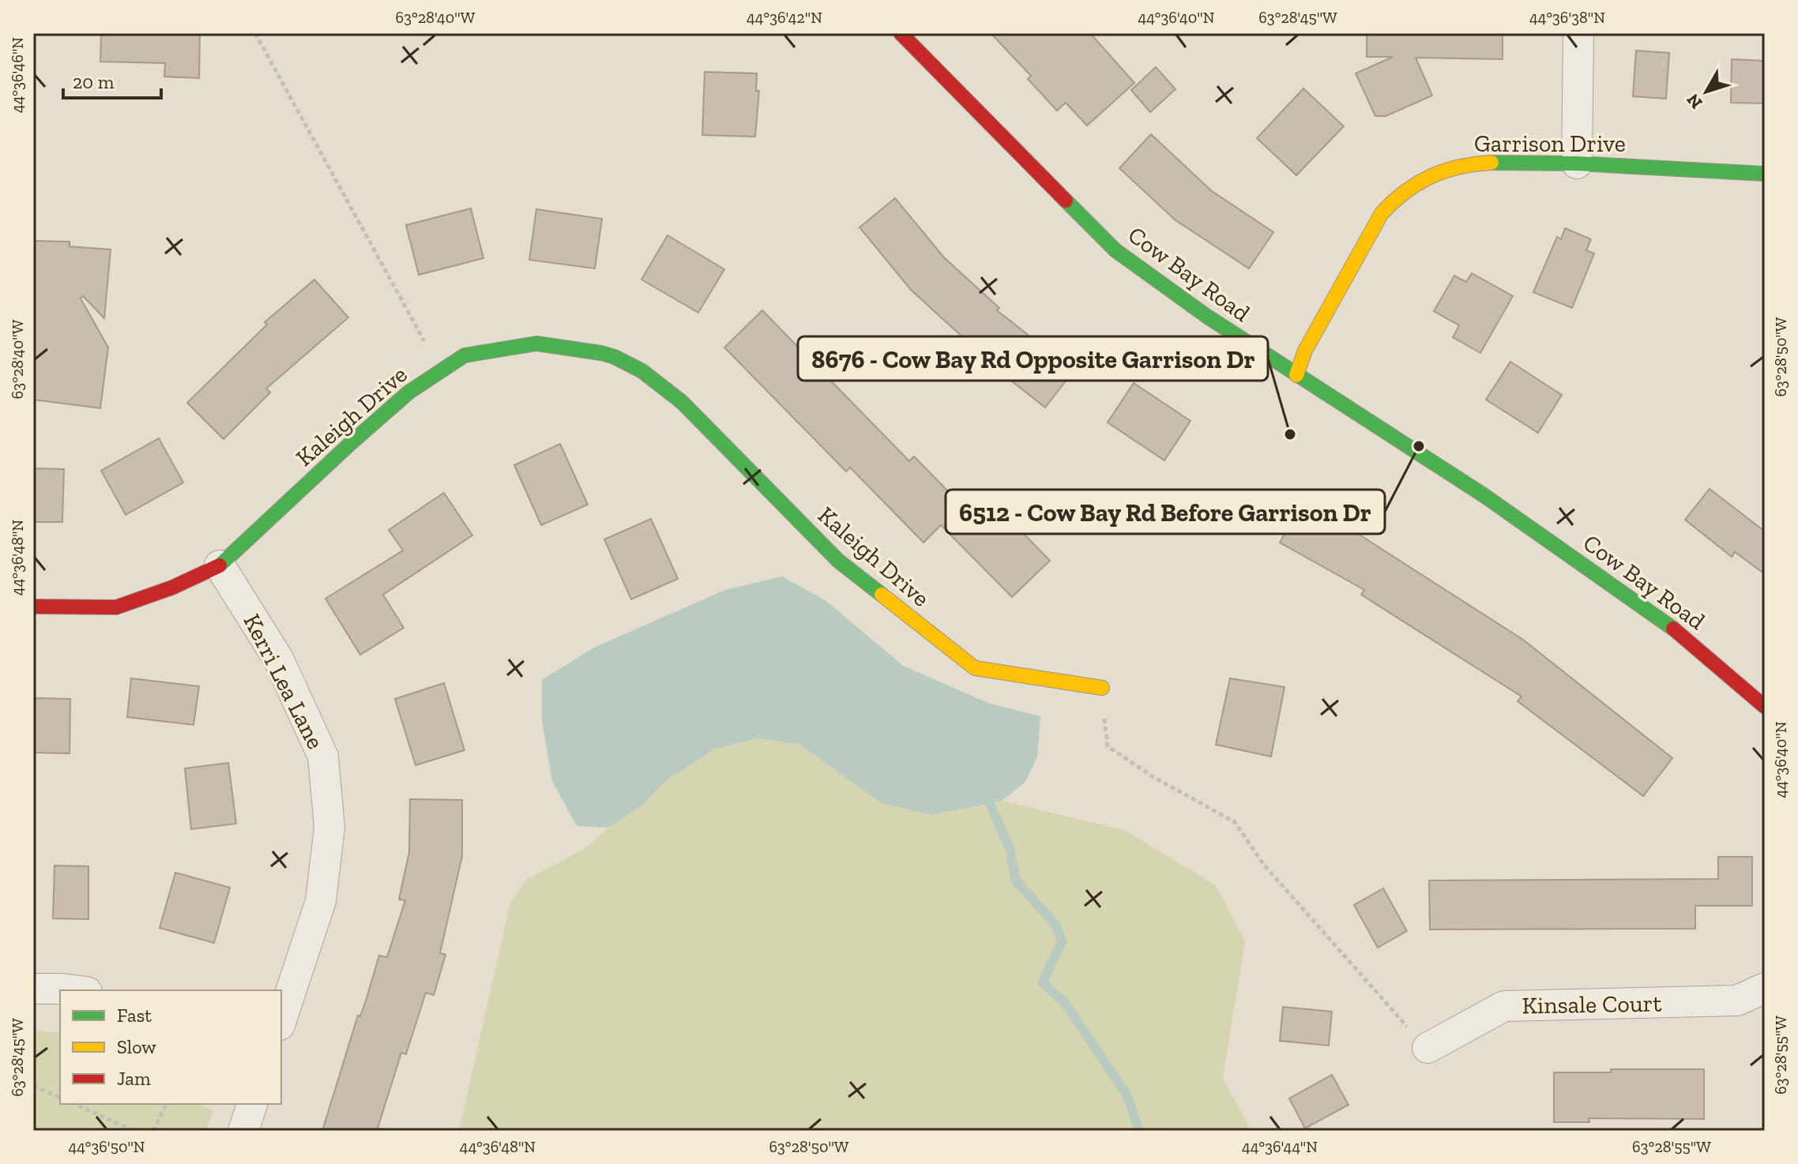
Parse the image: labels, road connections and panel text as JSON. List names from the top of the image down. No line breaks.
{"streets":{"street":["Garrison Drive","Cow Bay Road","Kaleigh Drive","Kerri Lea Lane","Kinsale Court"]},"crossings":[["Garrison Drive","Cow Bay Road"],["Kaleigh Drive","Kerri Lea Lane"]],"places":["8676 - Cow Bay Rd Opposite Garrison Dr","6512 - Cow Bay Rd Before Garrison Dr"],"legend":["Fast","Slow","Jam"],"scale_bar":"20 m","north":"bottom left","coordinates":["63°28'40\"W","44°36'42\"N","44°36'40\"N","63°28'45\"W","44°36'38\"N","44°36'46\"N","63°28'50\"W","44°36'48\"N","63°28'55\"W","44°36'50\"N","44°36'44\"N"]}
